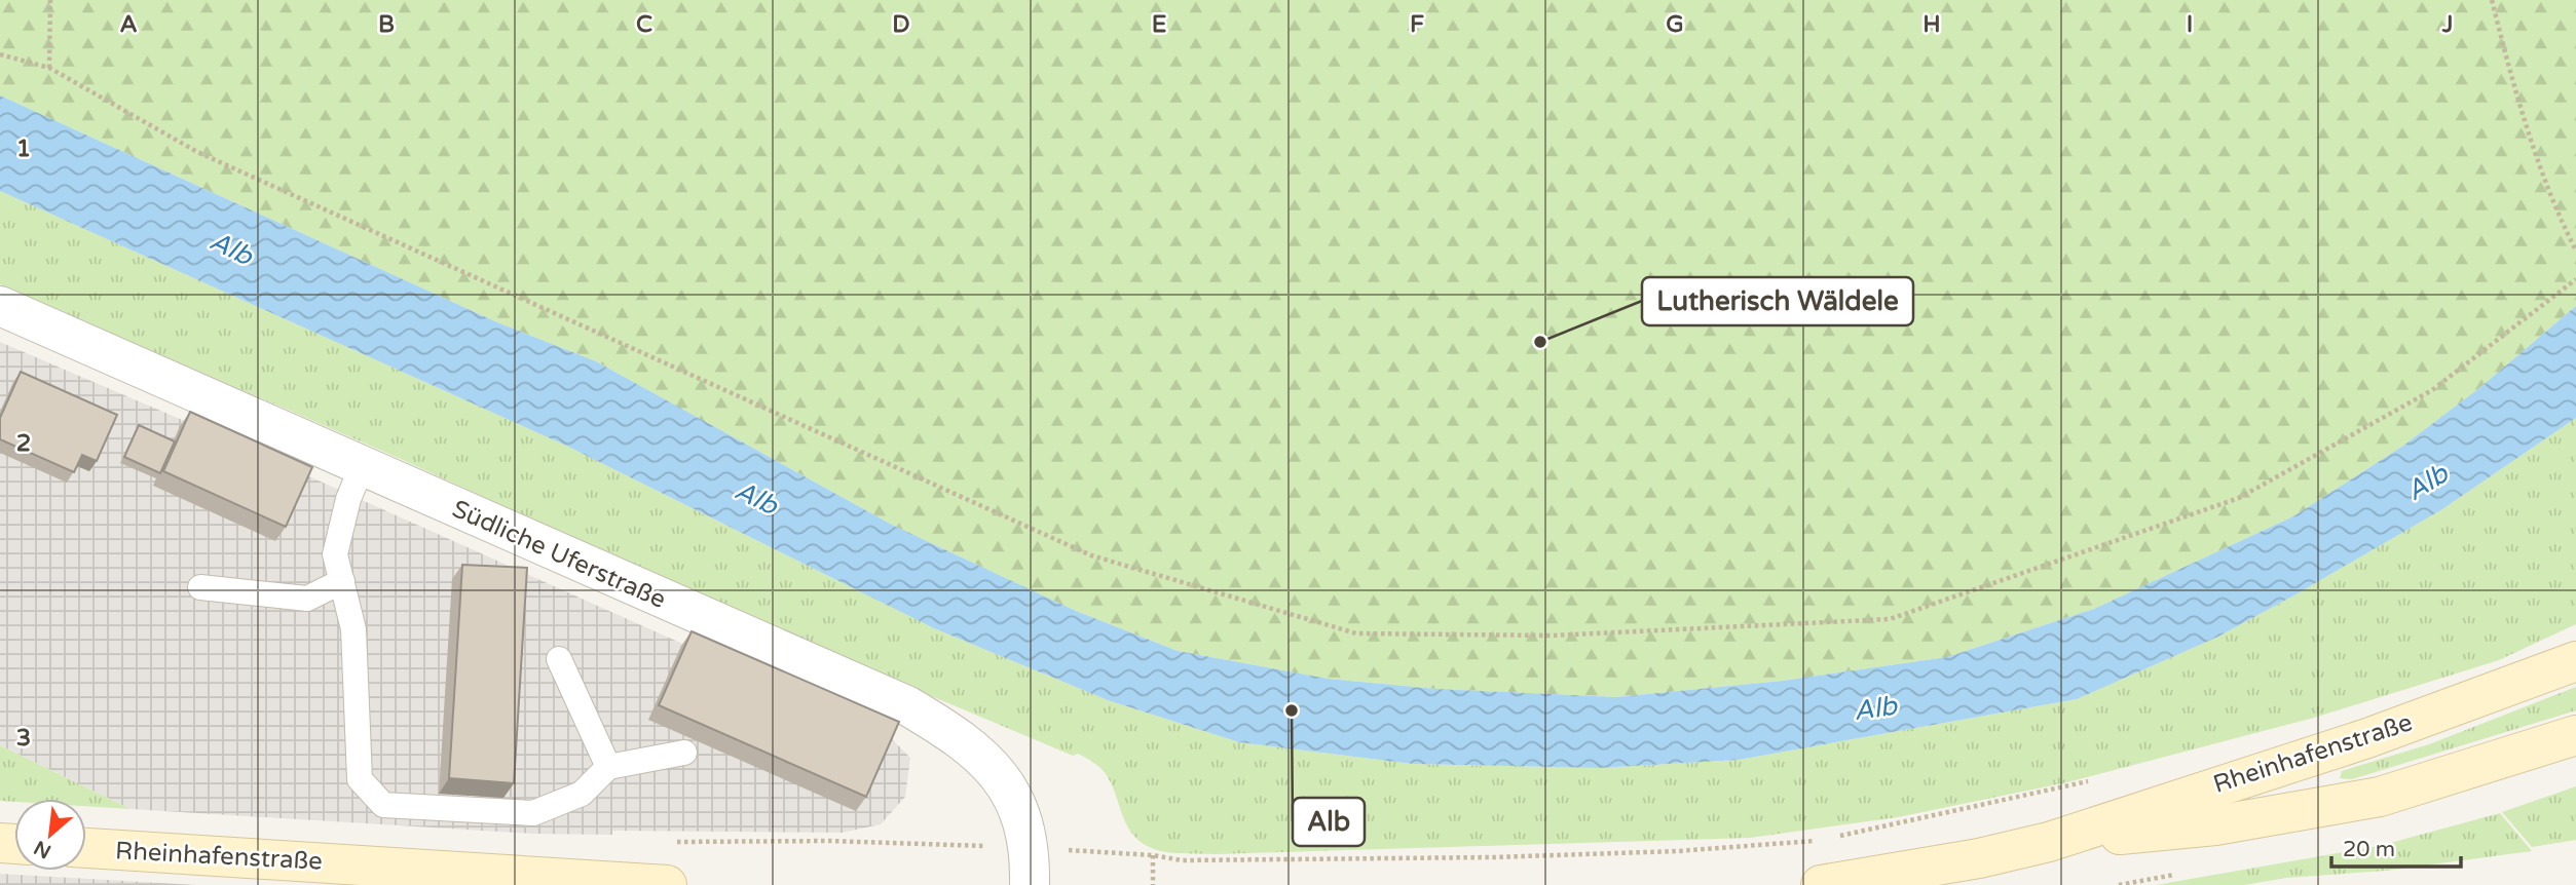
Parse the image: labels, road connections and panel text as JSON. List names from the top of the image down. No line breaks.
{"streets":{"main road":["Rheinhafenstraße"],"street":["Südliche Uferstraße"]},"water":["Alb"],"places":["Lutherisch Wäldele","Alb"],"scale_bar":"20 m","north":"bottom left","grid":{"columns":["A","B","C","D","E","F","G","H","I","J"],"rows":["1","2","3"]}}
